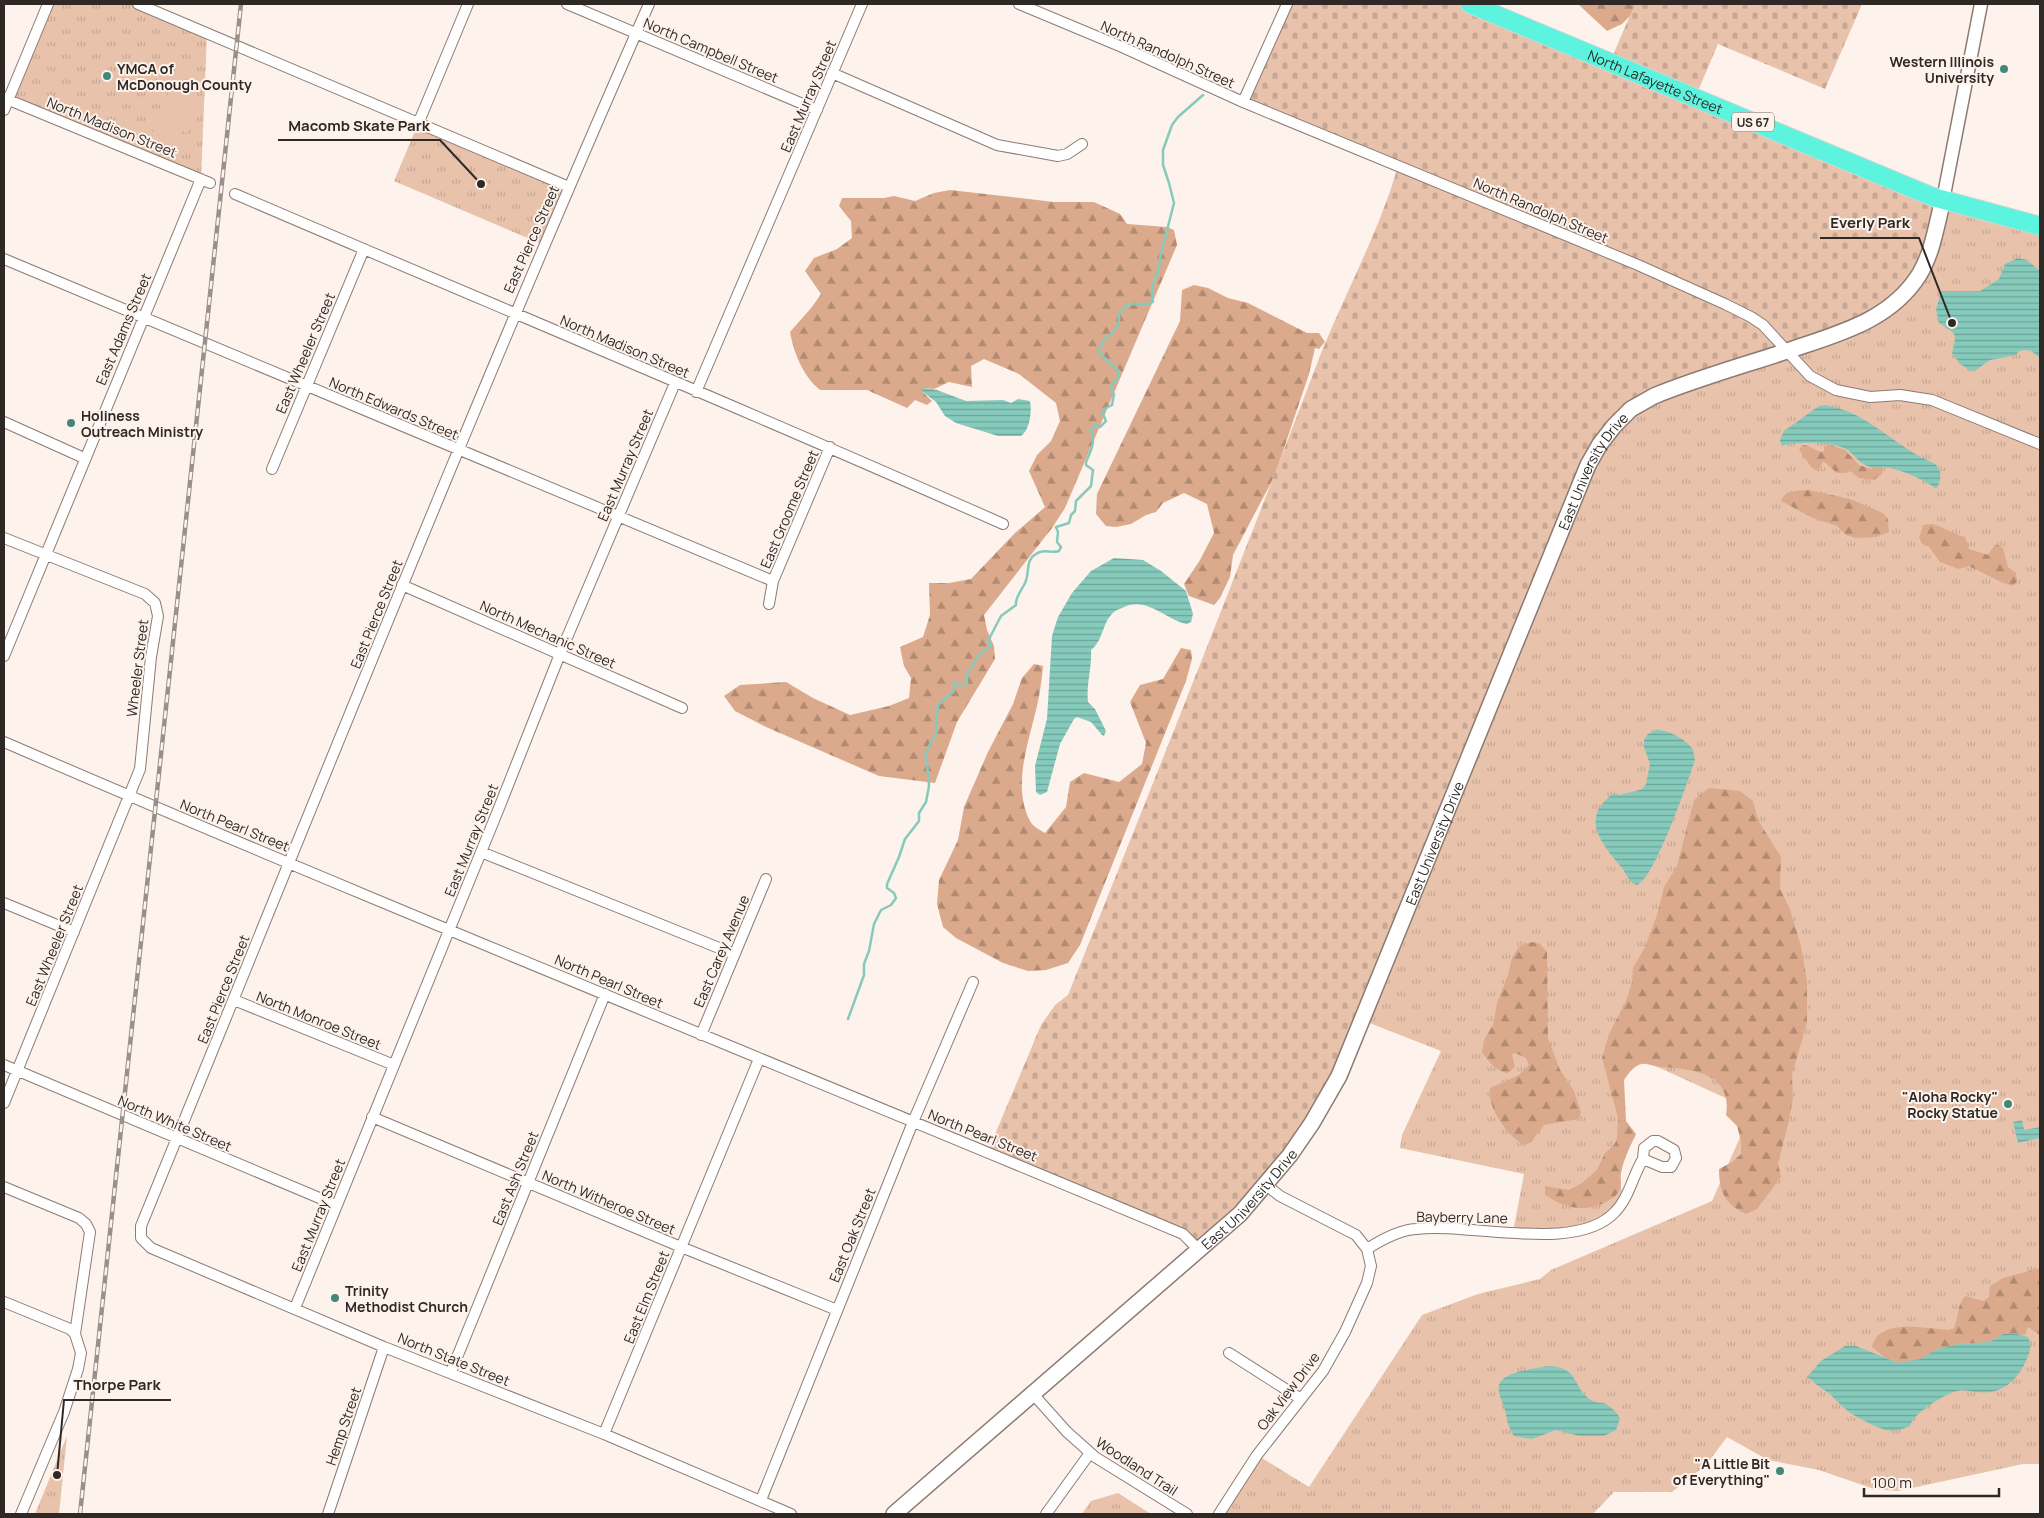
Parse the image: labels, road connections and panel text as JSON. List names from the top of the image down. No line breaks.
{"streets":{"highway":["North Lafayette Street","US 67"],"main road":["East University Drive"],"street":["North Campbell Street","North Randolph Street","East Murray Street","North Madison Street","East Pierce Street","East Adams Street","East Wheeler Street","North Edwards Street","East Groome Street","North Mechanic Street","Wheeler Street","North Pearl Street","East Carey Avenue","North Monroe Street","North White Street","East Ash Street","North Witheroe Street","Bayberry Lane","East Oak Street","East Elm Street","North State Street","Oak View Drive","Hemp Street","Woodland Trail"]},"crossings":[["North Campbell Street","East Murray Street"],["North Campbell Street","East Pierce Street"],["North Randolph Street","East University Drive"],["North Lafayette Street","East University Drive"],["East Murray Street","North Madison Street"],["East Murray Street","North Edwards Street"],["East Murray Street","North Mechanic Street"],["East Murray Street","North Pearl Street"],["East Murray Street","North Monroe Street"],["East Murray Street","North White Street"],["East Murray Street","North Witheroe Street"],["East Murray Street","North State Street"],["North Madison Street","East Pierce Street"],["North Madison Street","East Adams Street"],["North Madison Street","East Wheeler Street"],["North Madison Street","East Groome Street"],["East Pierce Street","North Edwards Street"],["East Pierce Street","North Mechanic Street"],["East Pierce Street","North Pearl Street"],["East Pierce Street","North Monroe Street"],["East Pierce Street","North White Street"],["East Pierce Street","North State Street"],["East Adams Street","North Edwards Street"],["East Adams Street","Wheeler Street"],["East Wheeler Street","North Edwards Street"],["East Wheeler Street","Wheeler Street"],["East Wheeler Street","North Pearl Street"],["East Wheeler Street","North White Street"],["North Edwards Street","East Groome Street"],["East University Drive","North Pearl Street"],["East University Drive","Woodland Trail"],["Wheeler Street","North Pearl Street"],["North Pearl Street","East Carey Avenue"],["North Pearl Street","East Ash Street"],["North Pearl Street","East Oak Street"],["North Pearl Street","East Elm Street"],["East Ash Street","North Witheroe Street"],["East Ash Street","North State Street"],["North Witheroe Street","East Oak Street"],["North Witheroe Street","East Elm Street"],["Bayberry Lane","Oak View Drive"],["East Oak Street","North State Street"],["East Elm Street","North State Street"],["North State Street","Hemp Street"]],"places":["Western Illinois University","YMCA of McDonough County","Macomb Skate Park","Everly Park","Holiness Outreach Ministry","\"Aloha Rocky\" Rocky Statue","Trinity Methodist Church","\"A Little Bit of Everything\"","Thorpe Park"],"scale_bar":"100 m"}
